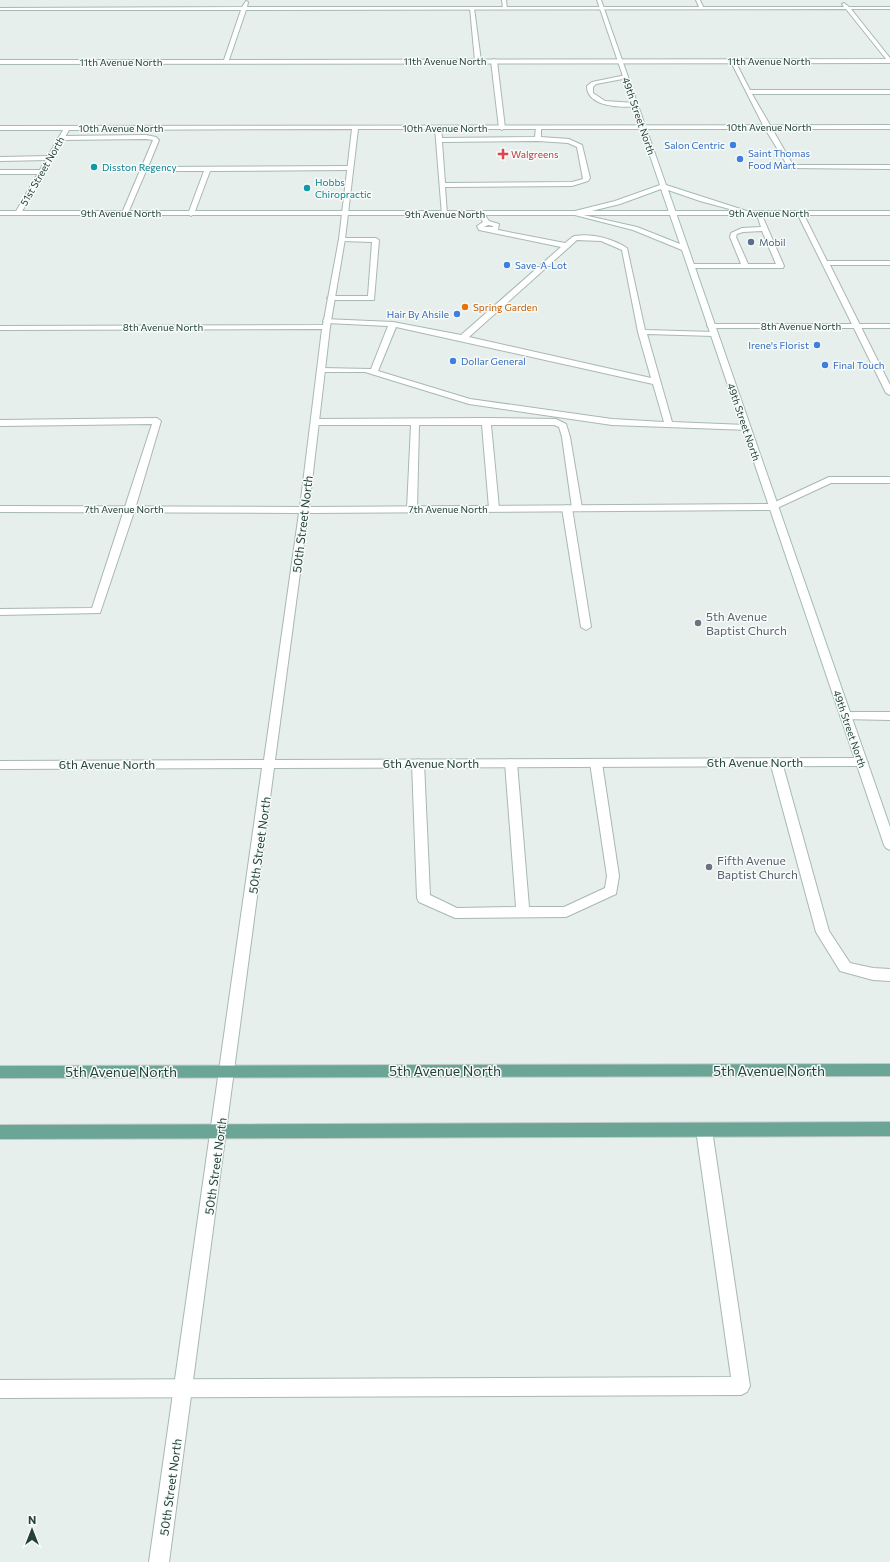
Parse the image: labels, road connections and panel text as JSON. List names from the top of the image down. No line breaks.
{"streets":{"main road":["5th Avenue North"],"street":["11th Avenue North","49th Street North","10th Avenue North","51st Street North","9th Avenue North","8th Avenue North","7th Avenue North","50th Street North","6th Avenue North"]},"crossings":[["11th Avenue North","49th Street North"],["49th Street North","10th Avenue North"],["49th Street North","9th Avenue North"],["49th Street North","8th Avenue North"],["49th Street North","7th Avenue North"],["49th Street North","6th Avenue North"],["10th Avenue North","51st Street North"],["10th Avenue North","50th Street North"],["51st Street North","9th Avenue North"],["9th Avenue North","50th Street North"],["8th Avenue North","50th Street North"],["7th Avenue North","50th Street North"],["50th Street North","6th Avenue North"],["50th Street North","5th Avenue North"]],"places":{"other":["Salon Centric","Saint Thomas Food Mart","Disston Regency","Hobbs Chiropractic","Mobil","Save-A-Lot","Spring Garden","Hair By Ahsile","Irene's Florist","Dollar General","Final Touch","5th Avenue Baptist Church","Fifth Avenue Baptist Church"],"health":["Walgreens"]},"north":"top"}
